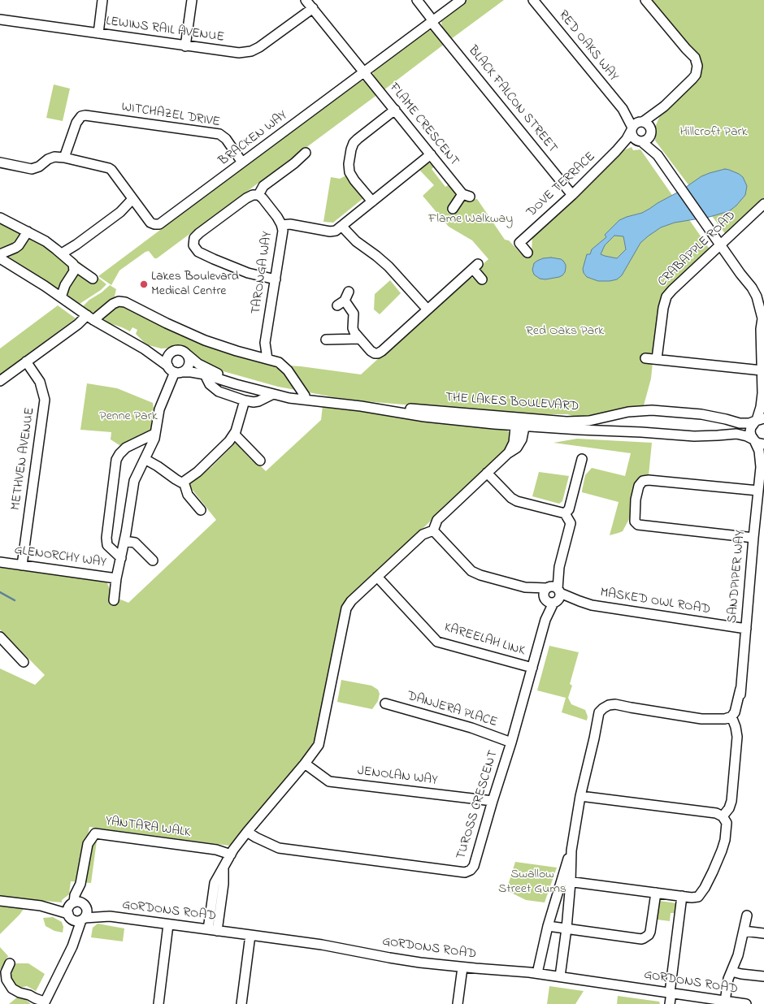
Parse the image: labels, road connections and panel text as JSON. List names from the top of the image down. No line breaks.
{"streets":{"street":["LEWINS RAIL AVENUE","RED OAKS WAY","BLACK FALCON STREET","WITCHAZEL DRIVE","FLAME CRESCENT","BRACKEN WAY","DOVE TERRACE","CRABAPPLE ROAD","TARONGA WAY","THE LAKES BOULEVARD","METHVEN AVENUE","GLENORCHY WAY","SANDPIPER WAY","MASKED OWL ROAD","KAREELAH LINK","DANJERA PLACE","JENOLAN WAY","TUROSS CRESCENT","YANTARA WALK","GORDONS ROAD"]},"crossings":[["LEWINS RAIL AVENUE","FLAME CRESCENT"],["RED OAKS WAY","DOVE TERRACE"],["BLACK FALCON STREET","BRACKEN WAY"],["BLACK FALCON STREET","DOVE TERRACE"],["WITCHAZEL DRIVE","BRACKEN WAY"],["FLAME CRESCENT","BRACKEN WAY"],["THE LAKES BOULEVARD","SANDPIPER WAY"],["METHVEN AVENUE","GLENORCHY WAY"],["SANDPIPER WAY","MASKED OWL ROAD"],["MASKED OWL ROAD","TUROSS CRESCENT"],["KAREELAH LINK","TUROSS CRESCENT"],["DANJERA PLACE","TUROSS CRESCENT"],["JENOLAN WAY","TUROSS CRESCENT"],["YANTARA WALK","GORDONS ROAD"]],"parks":["Hillcroft Park","Flame Walkway","Red Oaks Park","Penne Park","Swallow Street Gums"],"places":["Lakes Boulevard Medical Centre"]}
